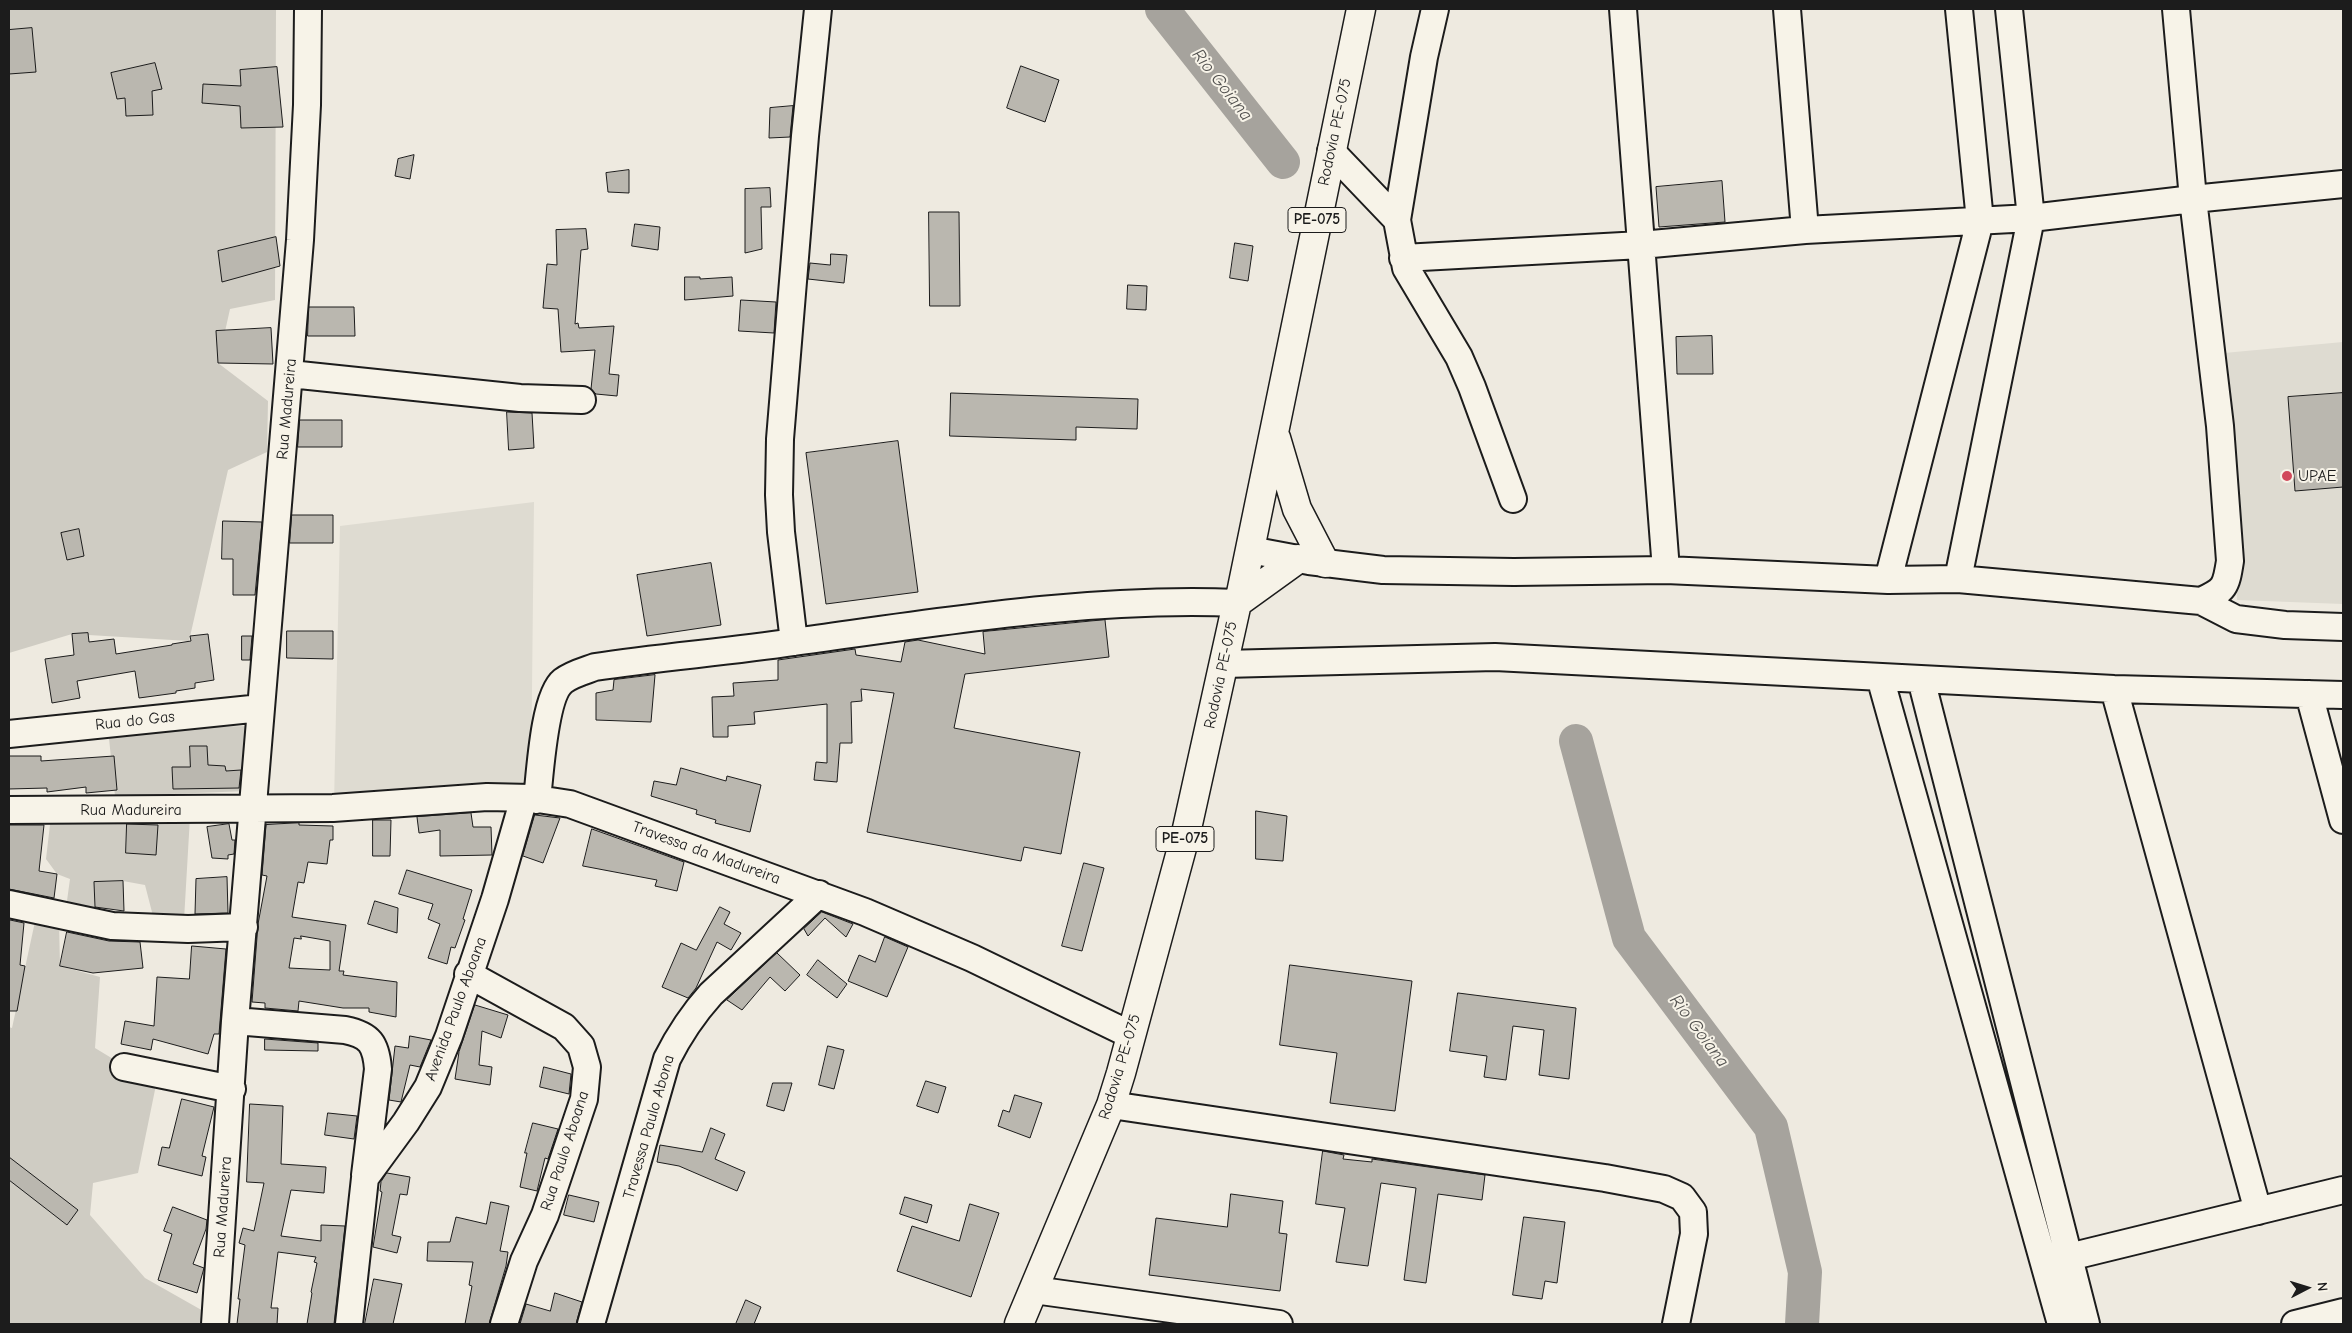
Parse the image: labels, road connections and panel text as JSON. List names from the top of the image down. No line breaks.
{"streets":{"main road":["Rodovia PE-075","PE-075"],"street":["Rua Madureira","Rua do Gas","Travessa da Madureira","Avenida Paulo Aboana","Travessa Paulo Abona","Rua Paulo Aboana"]},"crossings":[["Rodovia PE-075","Travessa da Madureira"],["Rodovia PE-075","Avenida Paulo Aboana"],["Rua Madureira","Rua do Gas"],["Rua Madureira","Travessa da Madureira"],["Travessa da Madureira","Avenida Paulo Aboana"],["Travessa da Madureira","Travessa Paulo Abona"],["Avenida Paulo Aboana","Rua Paulo Aboana"]],"water":["Rio Goiana"],"places":["UPAE"],"north":"right"}
